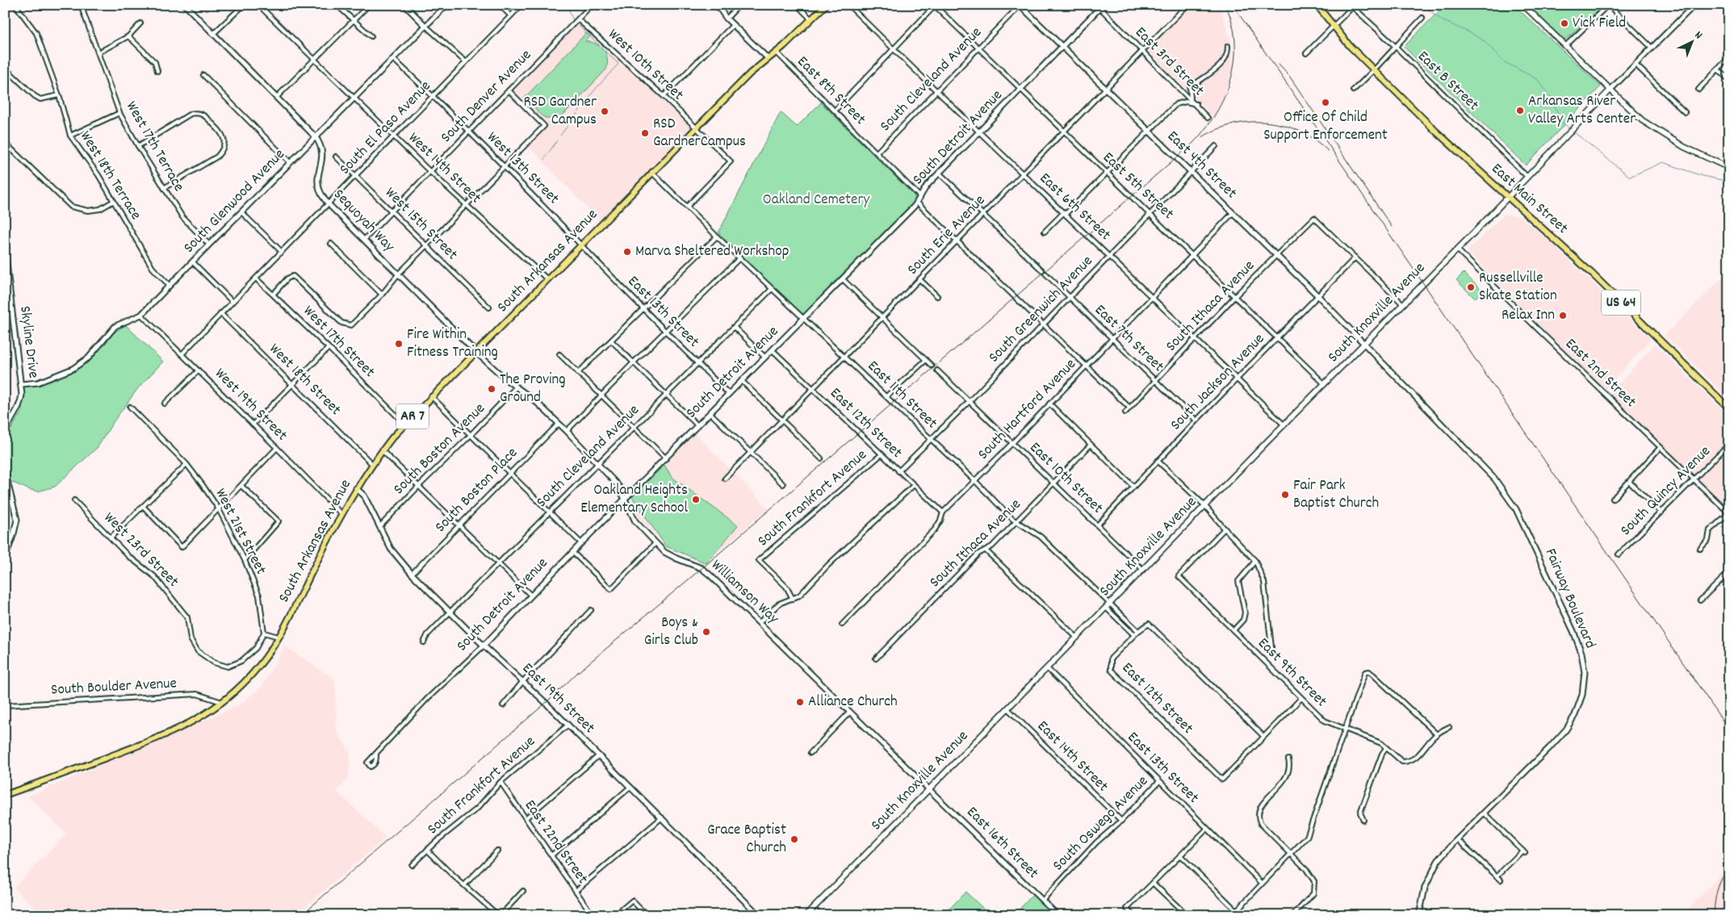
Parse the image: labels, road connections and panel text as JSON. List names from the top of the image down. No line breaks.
{"streets":{"main road":["East Main Street","South Arkansas Avenue","US 64","South Knoxville Avenue","AR 7"],"street":["East 3rd Street","West 10th Street","South Cleveland Avenue","East B Street","East 8th Street","South Denver Avenue","South El Paso Avenue","South Detroit Avenue","West 17th Terrace","East 4th Street","West 14th Street","West 13th Street","West 18th Terrace","East 5th Street","South Glenwood Avenue","East 6th Street","Sequoyah Way","West 15th Street","South Erie Avenue","South Ithaca Avenue","South Greenwich Avenue","East 13th Street","East 7th Street","Skyline Drive","West 17th Street","East 2nd Street","West 18th Street","South Jackson Avenue","East 11th Street","West 19th Street","South Hartford Avenue","East 12th Street","South Boston Avenue","East 10th Street","South Boston Place","South Quincy Avenue","South Frankfort Avenue","West 21st Street","West 23rd Street","Williamson Way","Fairway Boulevard","East 9th Street","South Boulder Avenue","East 19th Street","East 14th Street","South Oswego Avenue","East 22nd Street","East 16th Street"]},"crossings":[["East 3rd Street","South Detroit Avenue"],["East 3rd Street","South Erie Avenue"],["West 10th Street","South Denver Avenue"],["West 10th Street","South Arkansas Avenue"],["South Cleveland Avenue","East 8th Street"],["South Cleveland Avenue","East 4th Street"],["South Cleveland Avenue","East 5th Street"],["South Cleveland Avenue","East 6th Street"],["South Cleveland Avenue","East 13th Street"],["South Cleveland Avenue","East 11th Street"],["South Cleveland Avenue","Williamson Way"],["South Cleveland Avenue","East 19th Street"],["East B Street","South Knoxville Avenue"],["East 8th Street","South Detroit Avenue"],["East 8th Street","South Arkansas Avenue"],["South Denver Avenue","West 14th Street"],["South Denver Avenue","West 13th Street"],["South Denver Avenue","Sequoyah Way"],["South Denver Avenue","West 15th Street"],["South El Paso Avenue","West 14th Street"],["South El Paso Avenue","West 13th Street"],["South El Paso Avenue","Sequoyah Way"],["South El Paso Avenue","West 15th Street"],["South El Paso Avenue","West 17th Street"],["South El Paso Avenue","West 18th Street"],["South El Paso Avenue","West 19th Street"],["South Detroit Avenue","East 4th Street"],["South Detroit Avenue","East 5th Street"],["South Detroit Avenue","East 6th Street"],["South Detroit Avenue","East 13th Street"],["South Detroit Avenue","East 11th Street"],["South Detroit Avenue","East 12th Street"],["South Detroit Avenue","Williamson Way"],["South Detroit Avenue","East 19th Street"],["West 17th Terrace","South Glenwood Avenue"],["East 4th Street","South Erie Avenue"],["East 4th Street","South Ithaca Avenue"],["East 4th Street","South Greenwich Avenue"],["East 4th Street","South Knoxville Avenue"],["East 4th Street","South Jackson Avenue"],["East 4th Street","South Hartford Avenue"],["East 4th Street","Fairway Boulevard"],["West 14th Street","South Glenwood Avenue"],["West 14th Street","South Arkansas Avenue"],["West 13th Street","South Glenwood Avenue"],["West 13th Street","South Arkansas Avenue"],["West 13th Street","East 13th Street"],["West 18th Terrace","South Glenwood Avenue"],["East 5th Street","South Erie Avenue"],["East 5th Street","South Ithaca Avenue"],["East 5th Street","South Greenwich Avenue"],["East 5th Street","South Knoxville Avenue"],["East 5th Street","South Jackson Avenue"],["East 5th Street","South Hartford Avenue"],["East Main Street","South Knoxville Avenue"],["South Glenwood Avenue","Sequoyah Way"],["South Glenwood Avenue","Skyline Drive"],["South Glenwood Avenue","West 19th Street"],["East 6th Street","South Erie Avenue"],["East 6th Street","South Ithaca Avenue"],["East 6th Street","South Greenwich Avenue"],["East 6th Street","South Knoxville Avenue"],["East 6th Street","South Jackson Avenue"],["East 6th Street","South Hartford Avenue"],["Sequoyah Way","South Arkansas Avenue"],["Sequoyah Way","Williamson Way"],["South Erie Avenue","East 11th Street"],["South Erie Avenue","East 12th Street"],["South Arkansas Avenue","East 13th Street"],["South Arkansas Avenue","West 17th Street"],["South Arkansas Avenue","West 18th Street"],["South Arkansas Avenue","East 11th Street"],["South Arkansas Avenue","West 19th Street"],["South Arkansas Avenue","Williamson Way"],["South Arkansas Avenue","South Boulder Avenue"],["South Arkansas Avenue","East 19th Street"],["South Ithaca Avenue","East 7th Street"],["South Ithaca Avenue","South Jackson Avenue"],["South Ithaca Avenue","East 11th Street"],["South Ithaca Avenue","East 10th Street"],["South Greenwich Avenue","East 7th Street"],["South Greenwich Avenue","East 11th Street"],["South Greenwich Avenue","East 12th Street"],["South Greenwich Avenue","East 10th Street"],["East 13th Street","South Knoxville Avenue"],["East 13th Street","South Oswego Avenue"],["South Knoxville Avenue","East 2nd Street"],["South Knoxville Avenue","East 11th Street"],["South Knoxville Avenue","East 10th Street"],["South Knoxville Avenue","Williamson Way"],["South Knoxville Avenue","Fairway Boulevard"],["South Knoxville Avenue","East 14th Street"],["South Knoxville Avenue","East 16th Street"],["East 7th Street","South Jackson Avenue"],["East 7th Street","South Hartford Avenue"],["East 2nd Street","South Quincy Avenue"],["South Jackson Avenue","East 10th Street"],["East 11th Street","South Hartford Avenue"],["East 11th Street","East 12th Street"],["South Hartford Avenue","East 12th Street"],["South Hartford Avenue","East 10th Street"],["East 12th Street","South Frankfort Avenue"],["South Boston Avenue","Williamson Way"],["South Boston Avenue","East 19th Street"],["South Boston Place","Williamson Way"],["South Boston Place","East 19th Street"],["South Frankfort Avenue","East 19th Street"],["South Frankfort Avenue","East 22nd Street"],["West 21st Street","West 23rd Street"],["Williamson Way","East 16th Street"],["East 14th Street","South Oswego Avenue"],["South Oswego Avenue","East 16th Street"]],"parks":["Oakland Cemetery"],"places":["Vick Field","Office Of Child Support Enforcement","Arkansas River Valley Arts Center","RSD Gardner Campus","RSD GardnerCampus","Marva Sheltered Workshop","Russellville Skate Station","Relax Inn","Fire Within Fitness Training","The Proving Ground","Fair Park Baptist Church","Oakland Heights Elementary School","Boys & Girls Club","Alliance Church","Grace Baptist Church"],"north":"top right"}
